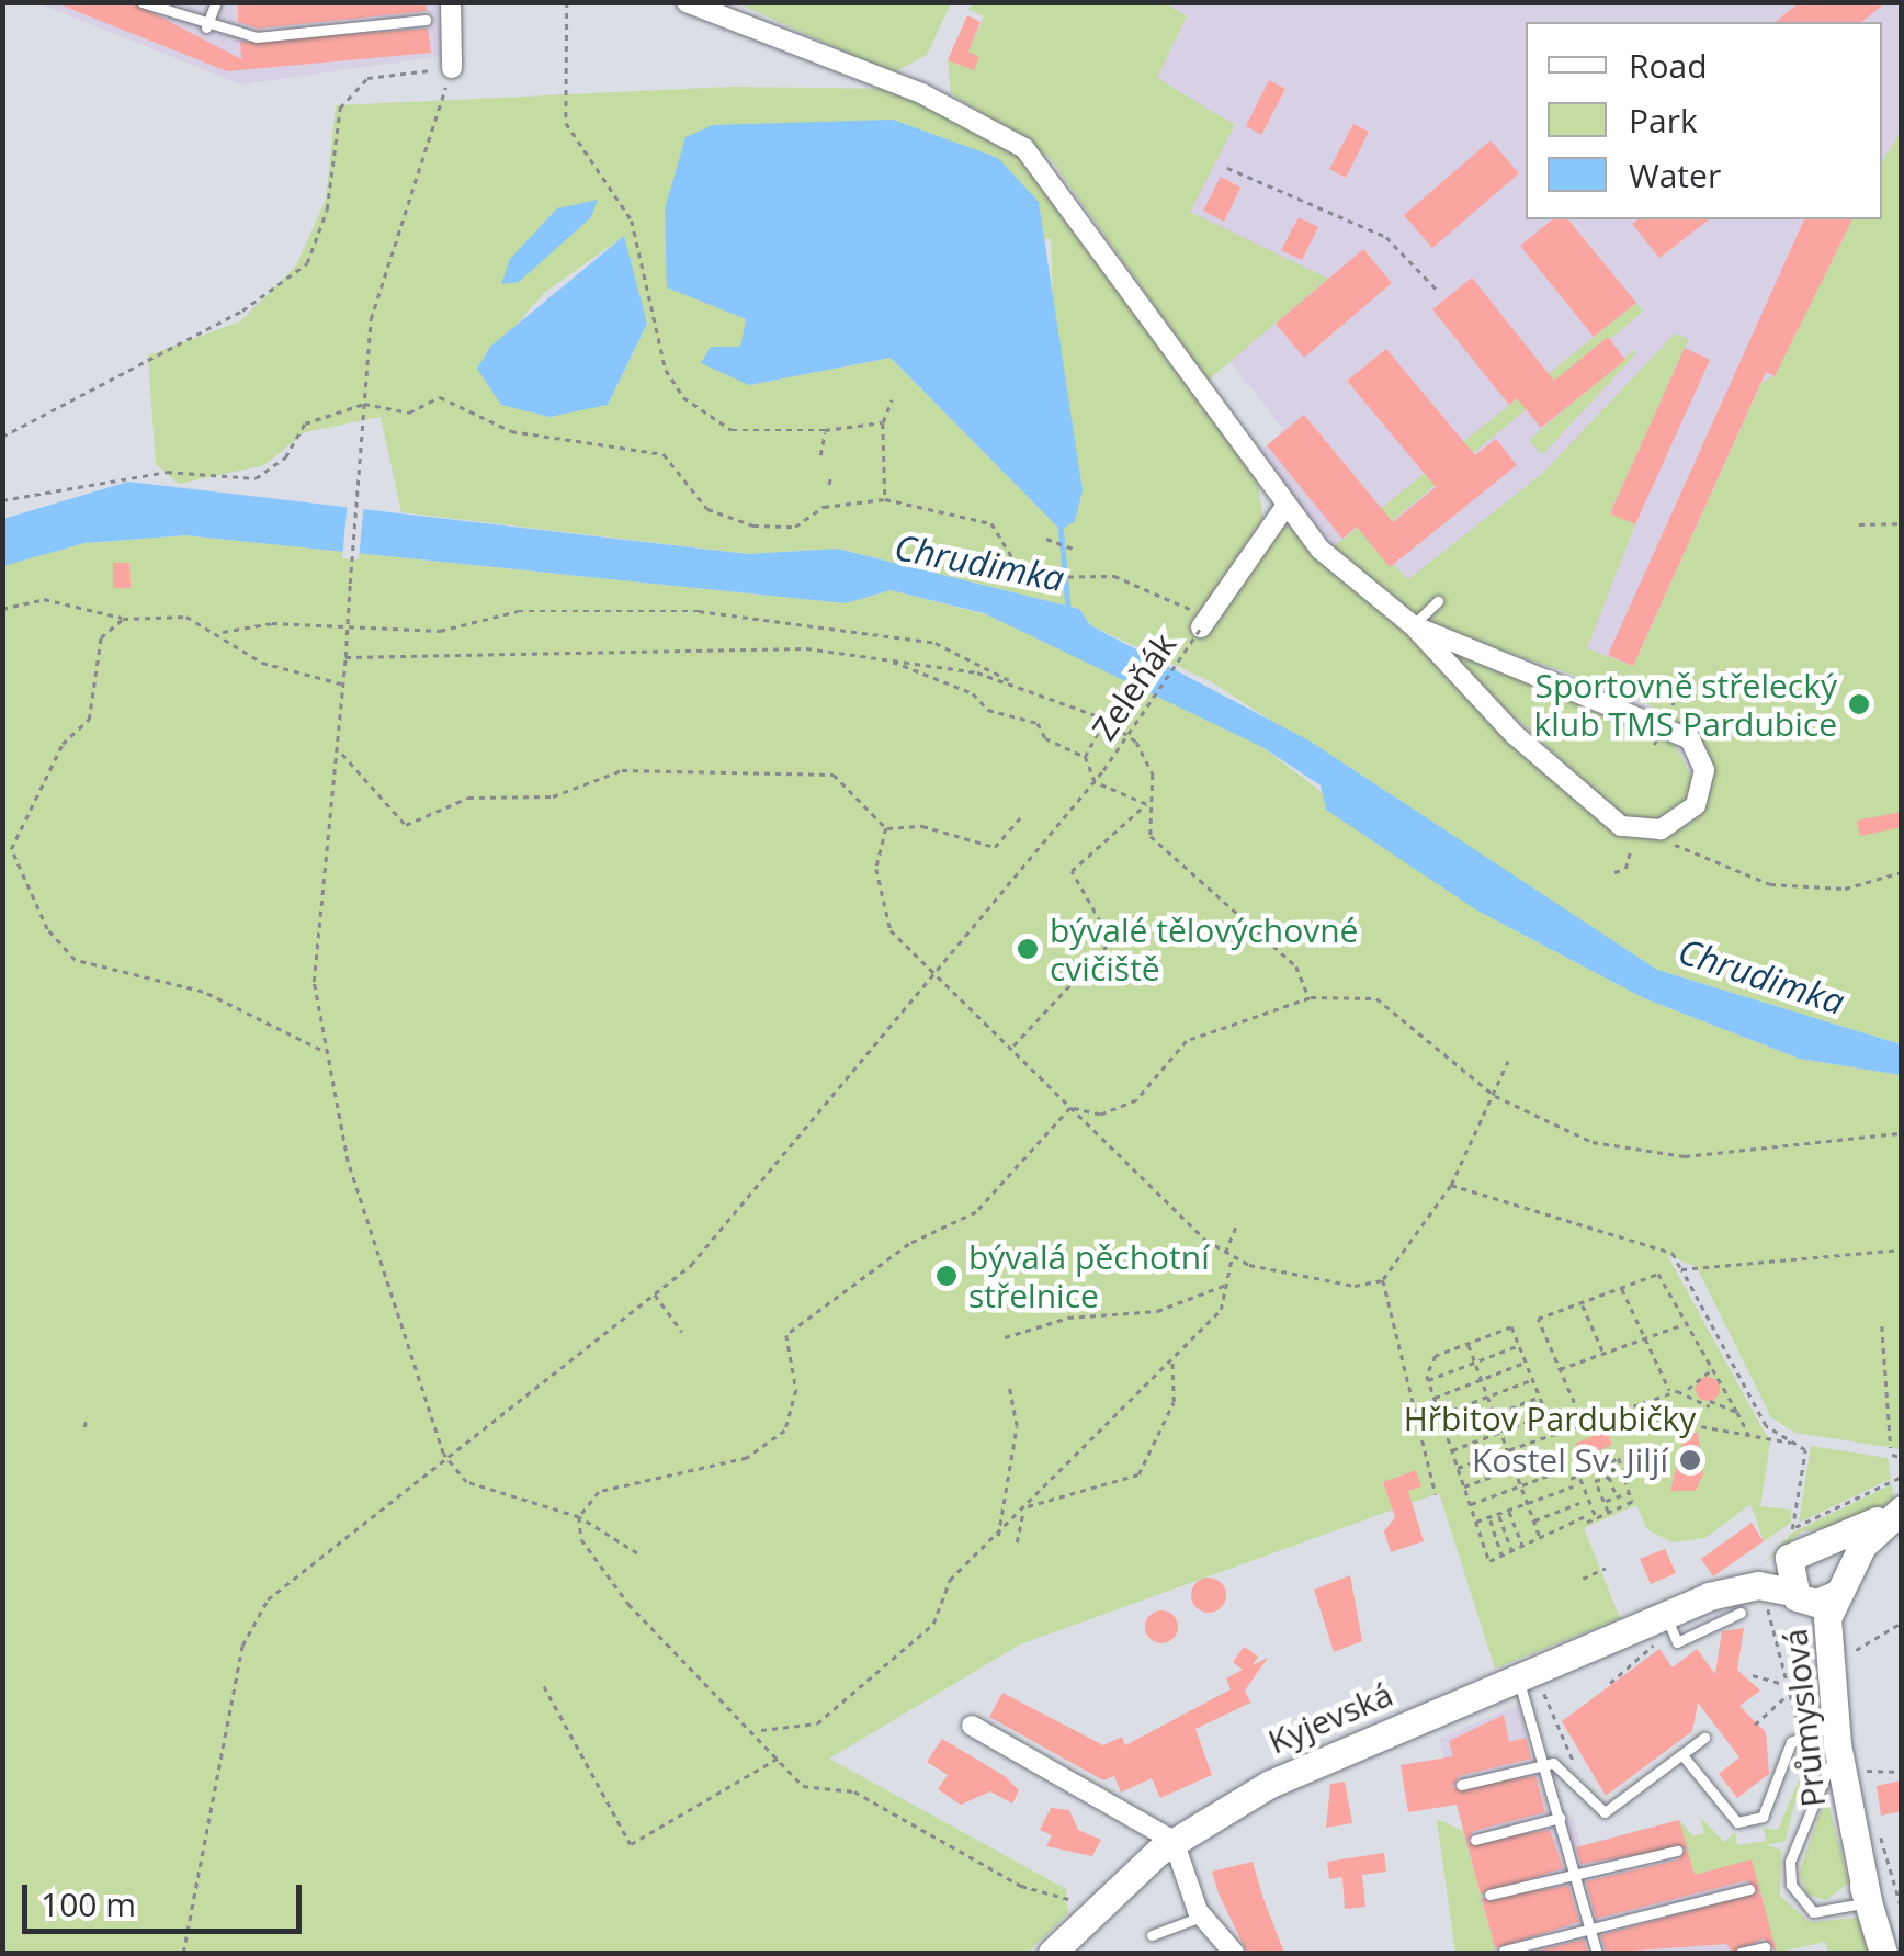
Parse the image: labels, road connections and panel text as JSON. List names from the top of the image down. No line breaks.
{"streets":{"street":["Kyjevská","Průmyslová"],"path":["Zeleňák"]},"crossings":[["Kyjevská","Průmyslová"]],"water":["Chrudimka"],"parks":["Hřbitov Pardubičky"],"places":["Sportovně střelecký klub TMS Pardubice","bývalé tělovýchovné cvičiště","bývalá pěchotní střelnice","Kostel Sv. Jiljí"],"legend":["Road","Park","Water"],"scale_bar":"100 m"}
